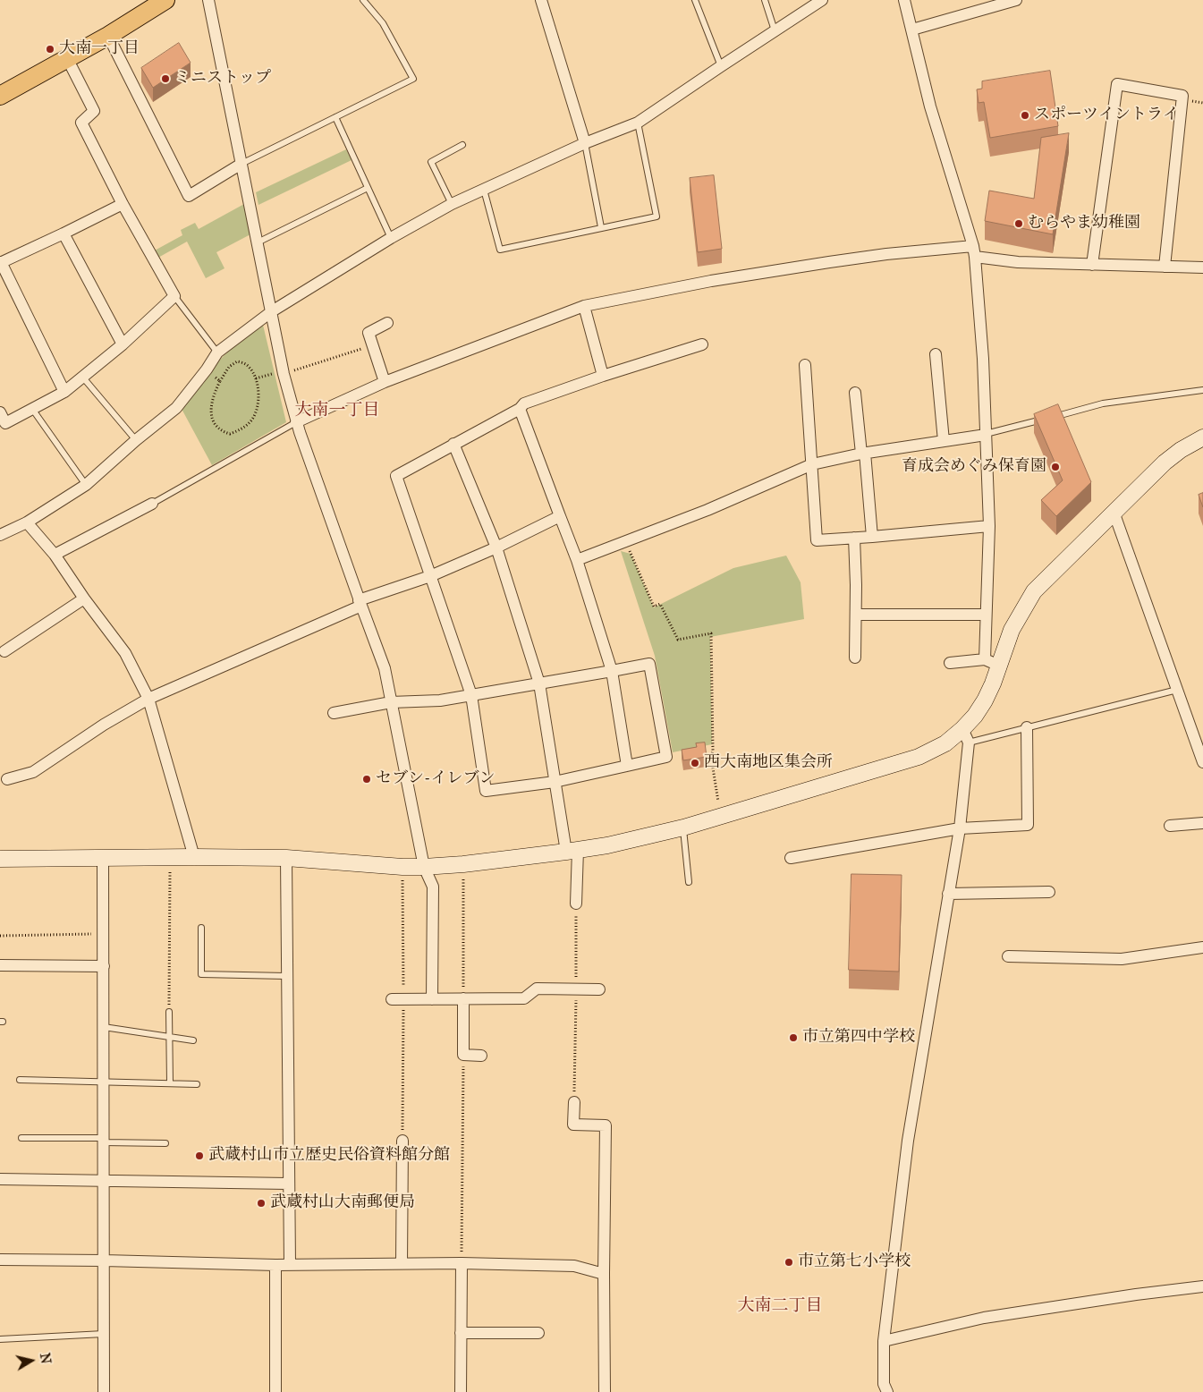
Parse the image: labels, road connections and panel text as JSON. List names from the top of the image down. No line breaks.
{"districts":["大南一丁目","大南二丁目"],"places":["大南一丁目","ミニストップ","スポーツイントライ","むらやま幼稚園","育成会めぐみ保育園","西大南地区集会所","セブン-イレブン","市立第四中学校","武蔵村山市立歴史民俗資料館分館","武蔵村山大南郵便局","市立第七小学校"],"north":"right"}
